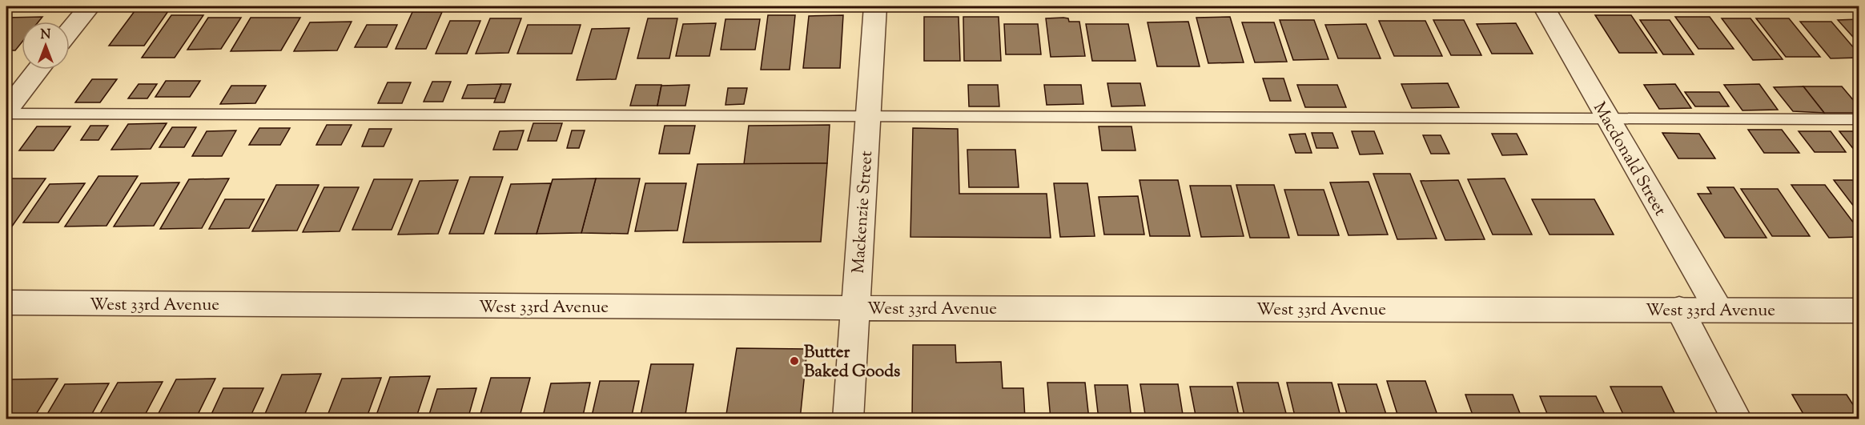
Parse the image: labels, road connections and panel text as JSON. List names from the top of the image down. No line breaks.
{"streets":{"street":["Macdonald Street","Mackenzie Street","West 33rd Avenue"]},"crossings":[["Macdonald Street","West 33rd Avenue"],["Mackenzie Street","West 33rd Avenue"]],"places":["Butter Baked Goods"],"north":"top"}
